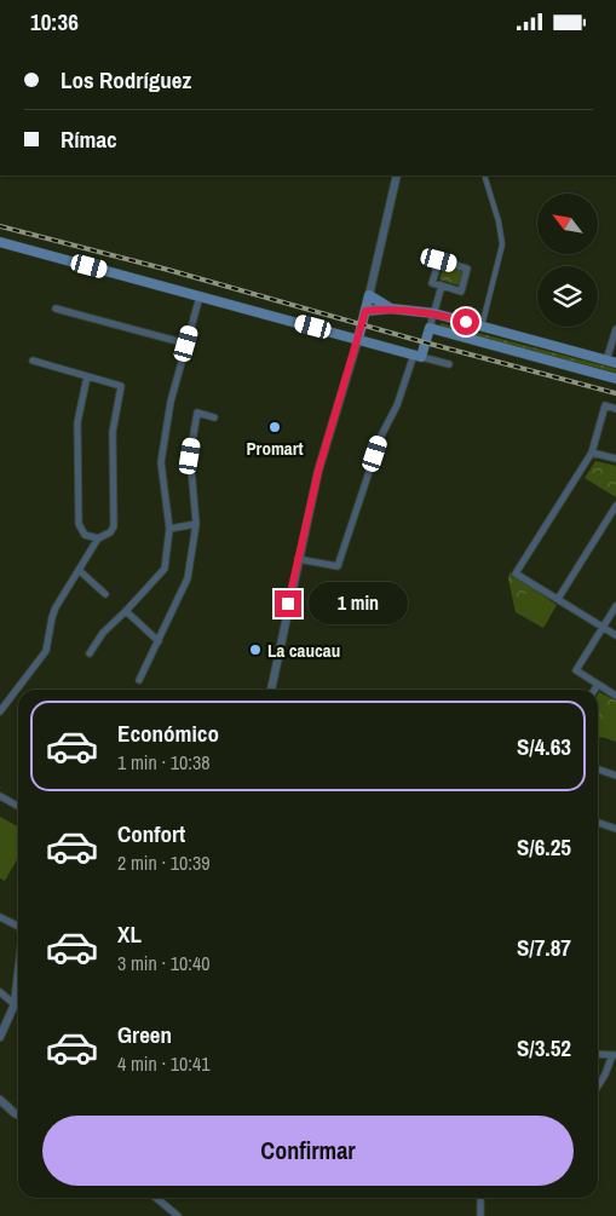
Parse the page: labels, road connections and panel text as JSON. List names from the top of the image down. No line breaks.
{"places":["Promart","La caucau"],"north":"top left","page":{"status":"10:36","banner":["Los Rodríguez","Rímac"],"bubble":"1 min","list":[{"name":"Económico","note":"1 min · 10:38","value":"S/4.63"},{"name":"Confort","note":"2 min · 10:39","value":"S/6.25"},{"name":"XL","note":"3 min · 10:40","value":"S/7.87"},{"name":"Green","note":"4 min · 10:41","value":"S/3.52"}],"buttons":"Confirmar"}}
